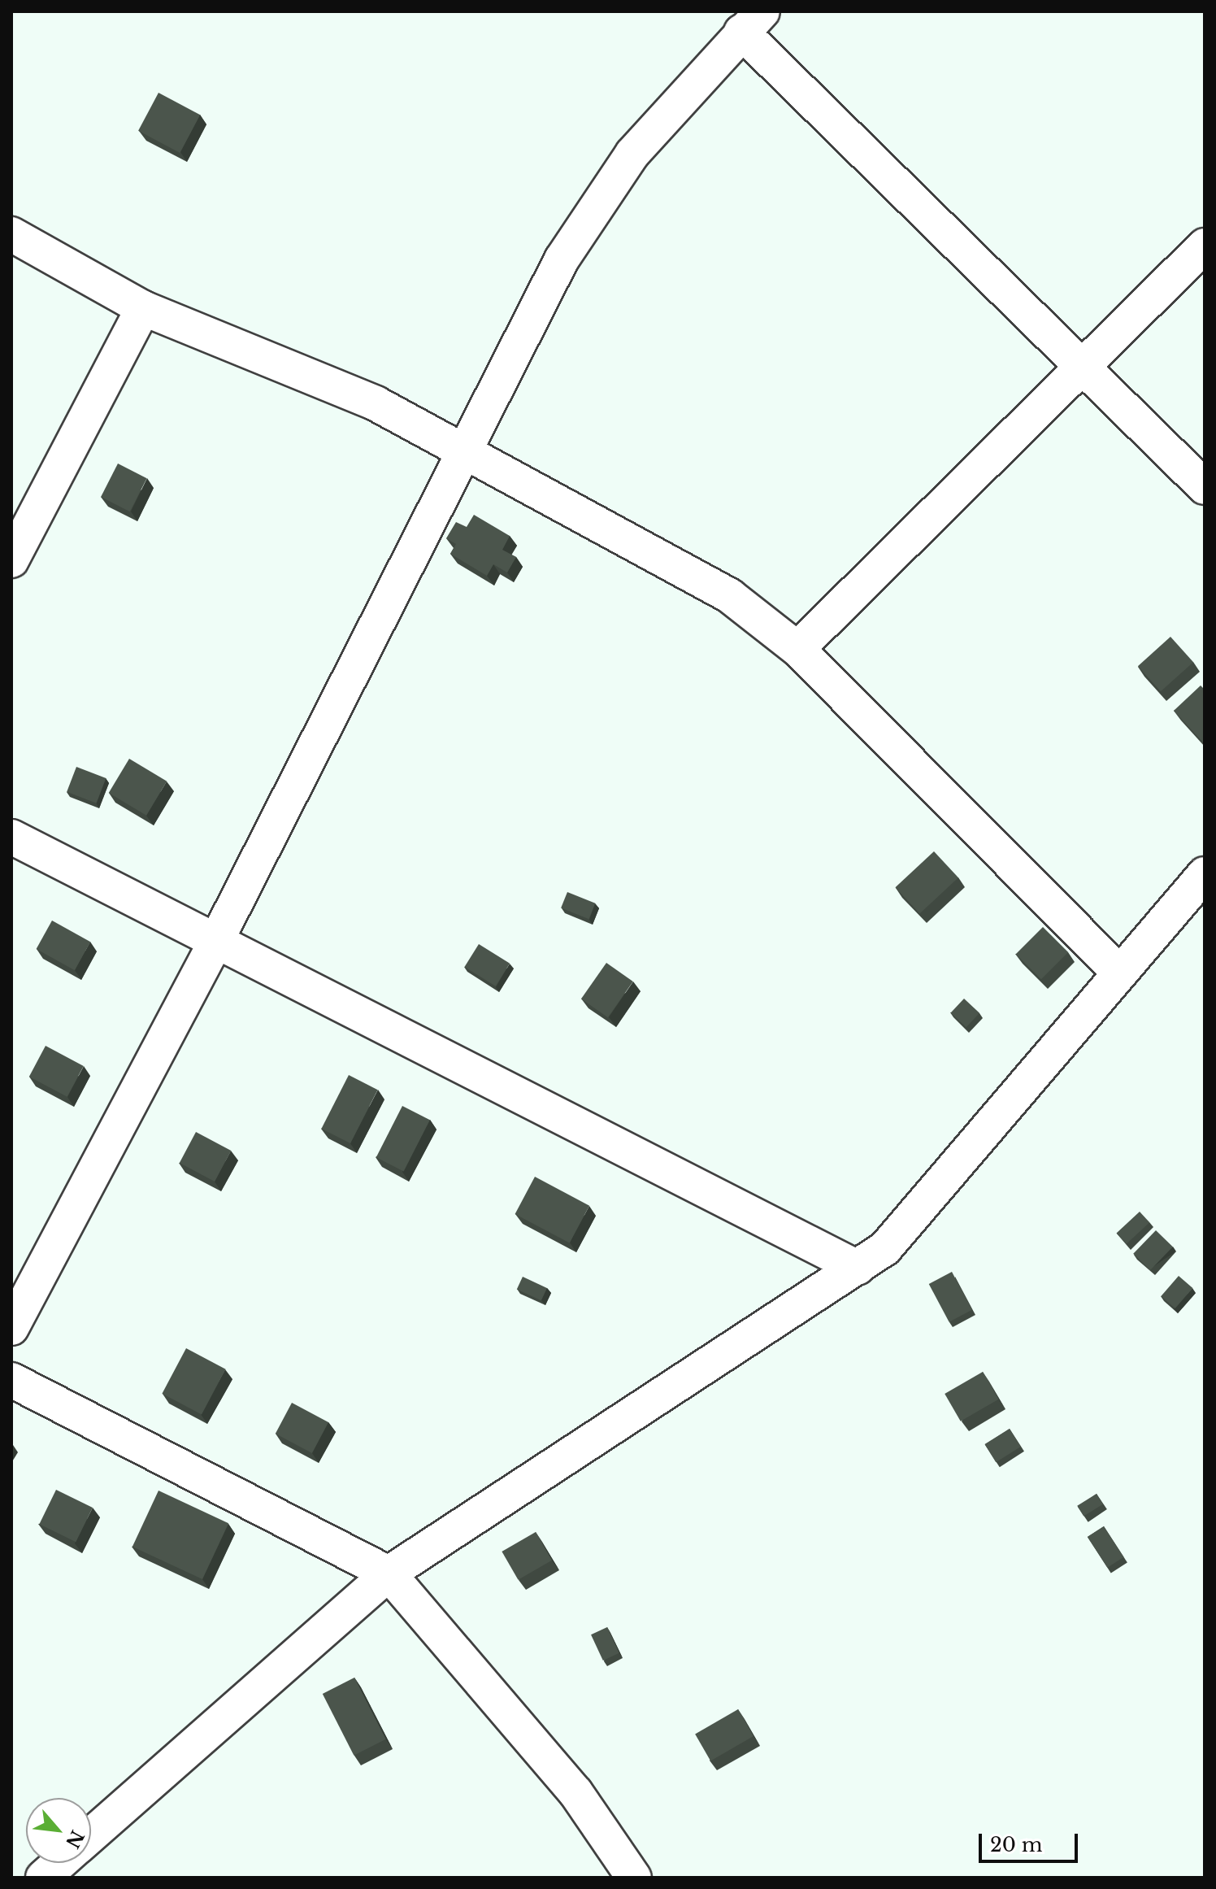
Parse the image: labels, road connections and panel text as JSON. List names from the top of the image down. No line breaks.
{"scale_bar":"20 m","north":"bottom right"}
